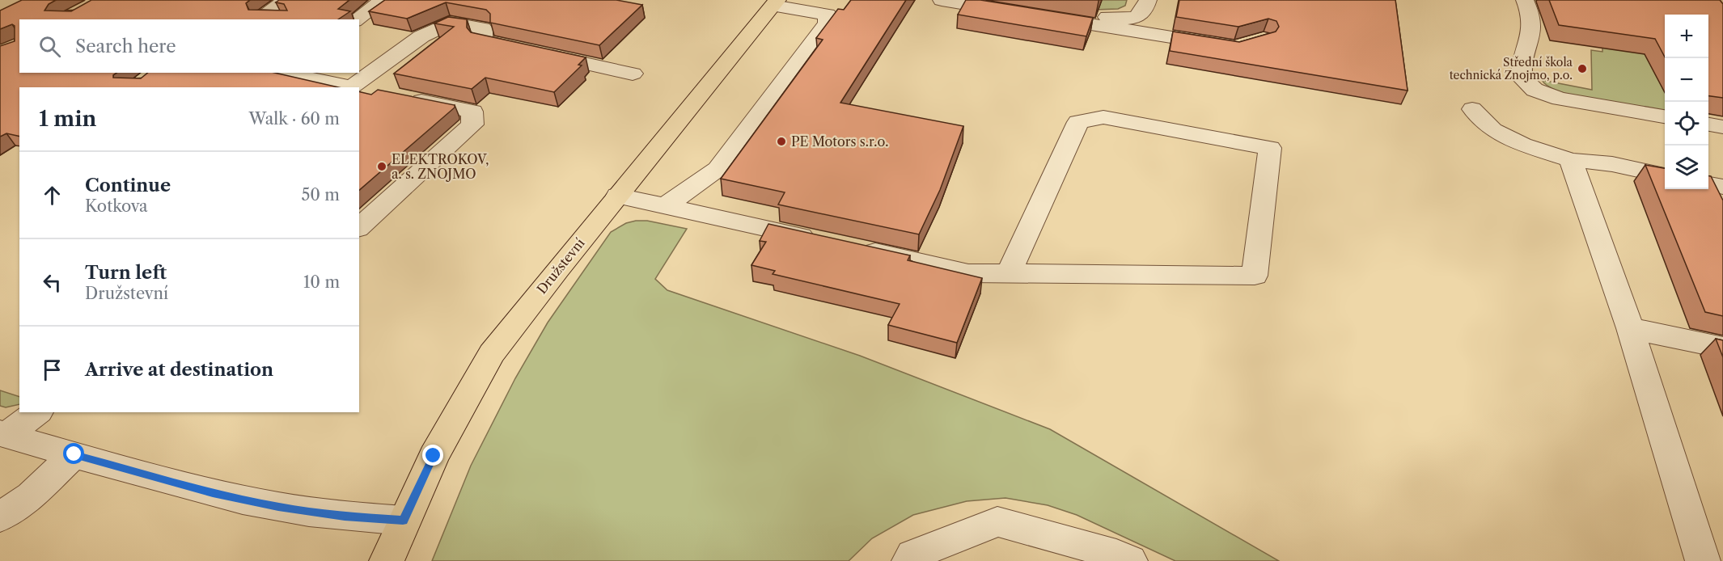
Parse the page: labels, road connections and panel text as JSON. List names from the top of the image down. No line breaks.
{"streets":{"main road":["Družstevní"]},"places":["Střední škola technická Znojmo, p.o.","PE Motors s.r.o.","ELEKTROKOV, a. s. ZNOJMO"],"page":{"map_buttons":["+","−"],"search":"Search here","heading":["1 min","Walk · 60 m"],"list":[["Continue","Kotkova","50 m"],["Turn left","Družstevní","10 m"],"Arrive at destination"]}}
